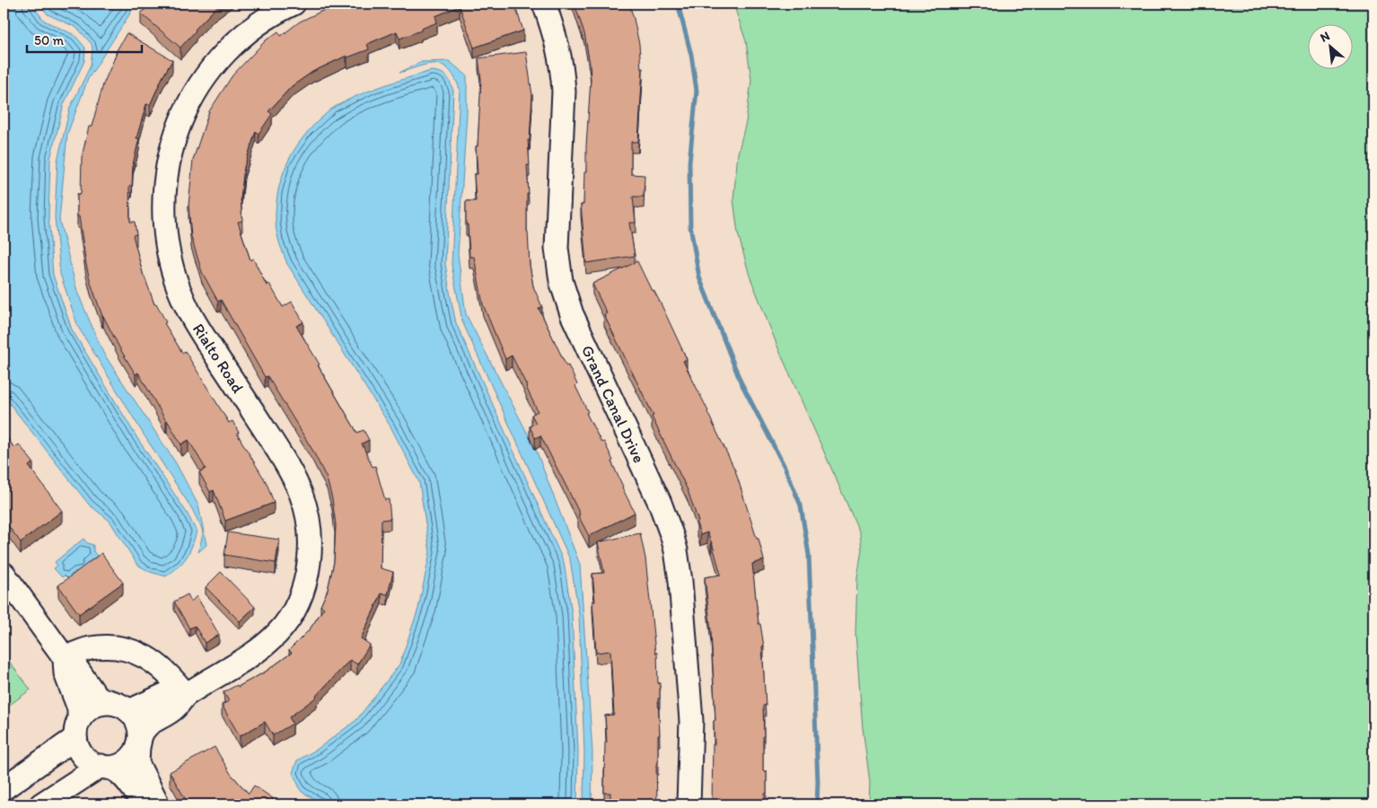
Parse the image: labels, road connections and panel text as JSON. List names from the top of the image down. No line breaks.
{"streets":{"street":["Rialto Road","Grand Canal Drive"]},"scale_bar":"50 m","north":"top left"}
